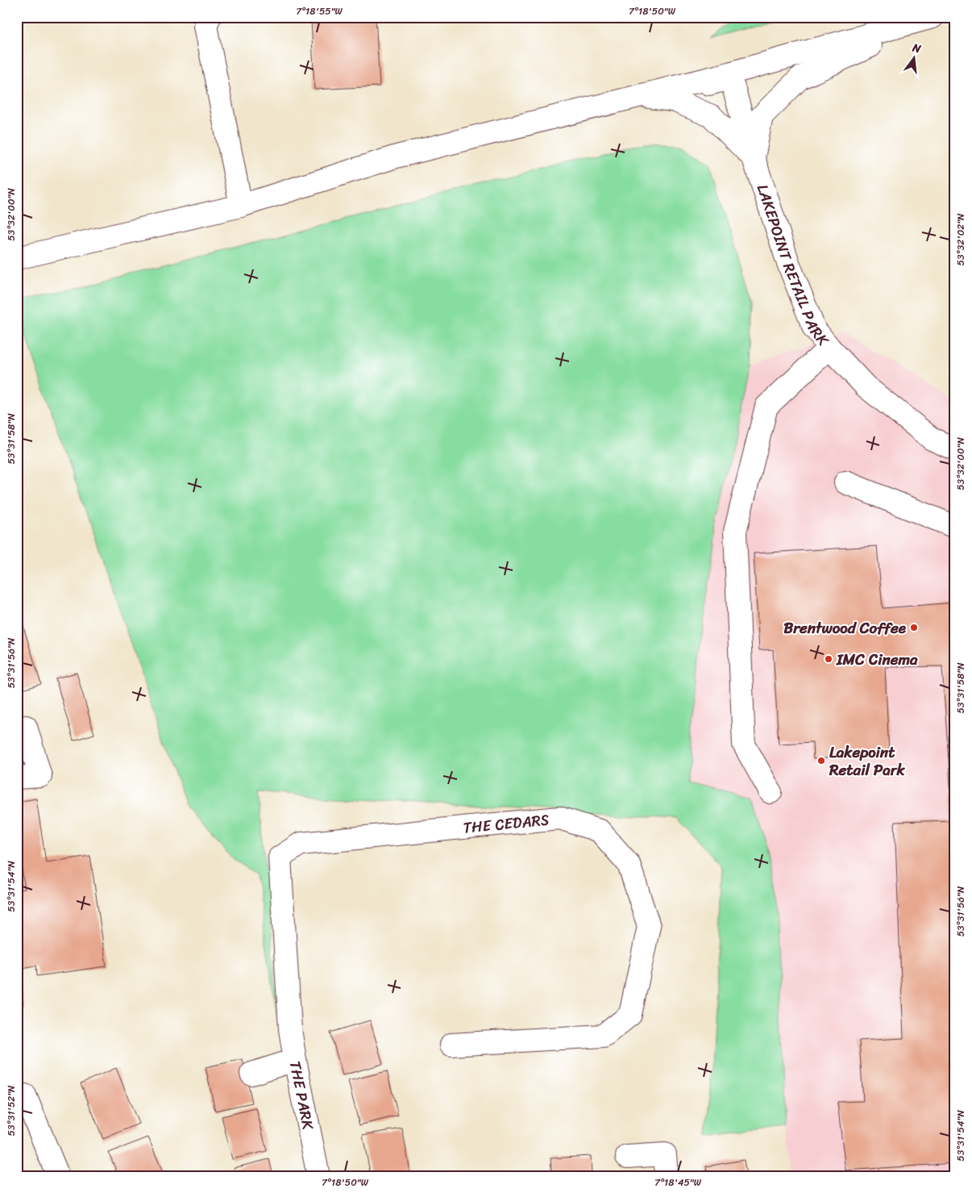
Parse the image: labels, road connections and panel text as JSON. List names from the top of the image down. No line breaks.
{"streets":{"street":["LAKEPOINT RETAIL PARK","THE CEDARS","THE PARK"]},"crossings":[["THE CEDARS","THE PARK"]],"places":["Brentwood Coffee","IMC Cinema","Lakepoint Retail Park"],"north":"top","coordinates":["7°18'55\"W","7°18'50\"W","53°32'00\"N","53°32'02\"N","53°31'58\"N","53°31'56\"N","53°31'54\"N","53°31'52\"N","7°18'45\"W"]}
